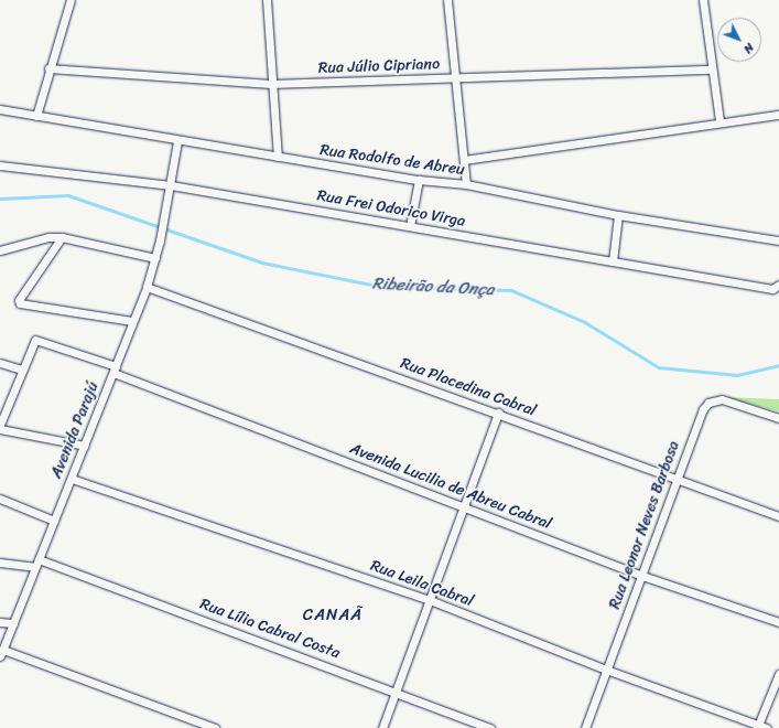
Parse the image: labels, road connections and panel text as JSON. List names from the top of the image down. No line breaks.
{"streets":{"street":["Rua Júlio Cipriano","Rua Rodolfo de Abreu","Rua Frei Odorico Virga","Rua Placedina Cabral","Avenida Parajú","Avenida Lucilia de Abreu Cabral","Rua Leonor Neves Barbosa","Rua Leila Cabral","Rua Lília Cabral Costa"]},"crossings":[["Rua Rodolfo de Abreu","Avenida Parajú"],["Rua Frei Odorico Virga","Avenida Parajú"],["Rua Placedina Cabral","Avenida Parajú"],["Rua Placedina Cabral","Rua Leonor Neves Barbosa"],["Avenida Parajú","Avenida Lucilia de Abreu Cabral"],["Avenida Parajú","Rua Leila Cabral"],["Avenida Parajú","Rua Lília Cabral Costa"],["Avenida Lucilia de Abreu Cabral","Rua Leonor Neves Barbosa"],["Rua Leonor Neves Barbosa","Rua Leila Cabral"]],"districts":["CANAÃ"],"water":["Ribeirão da Onça"],"north":"bottom right"}
